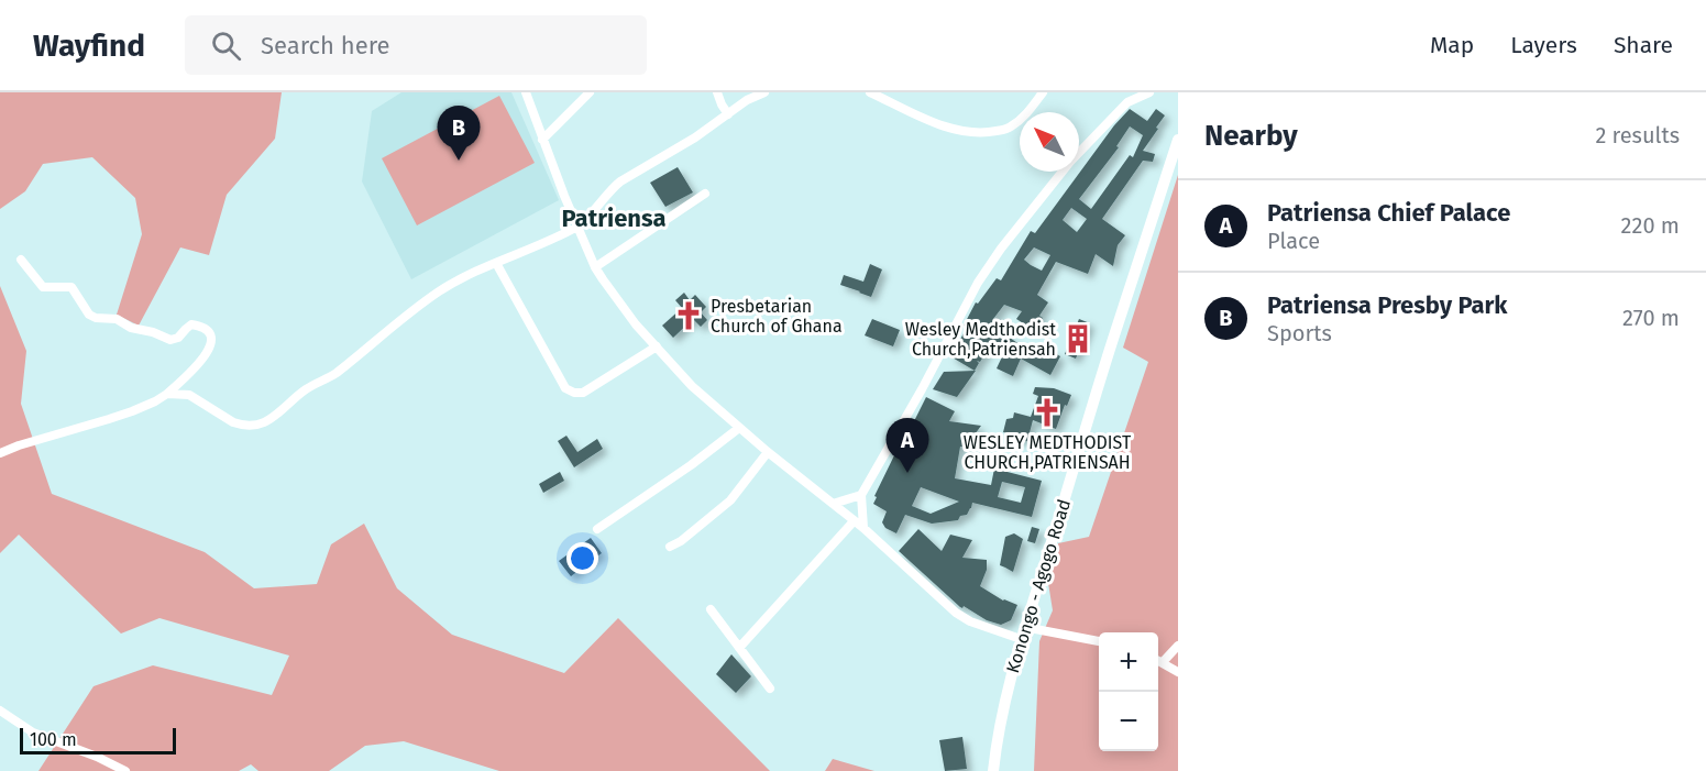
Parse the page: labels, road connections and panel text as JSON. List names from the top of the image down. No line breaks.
{"streets":{"main road":["Konongo - Agogo Road"]},"districts":["Patriensa"],"places":{"church":["Presbetarian Church of Ghana","WESLEY MEDTHODIST CHURCH,PATRIENSAH"],"building":["Wesley Medthodist Church,Patriensah"]},"scale_bar":"100 m","north":"top left","page":{"header":"Wayfind","search":"Search here","nav":["Map","Layers","Share"],"heading":["Nearby","2 results"],"pins":["B","A"],"list":[{"mark":"A","name":"Patriensa Chief Palace","note":"Place","value":"220 m"},{"mark":"B","name":"Patriensa Presby Park","note":"Sports","value":"270 m"}],"map_buttons":["+","−"],"scale":"100 m"}}
